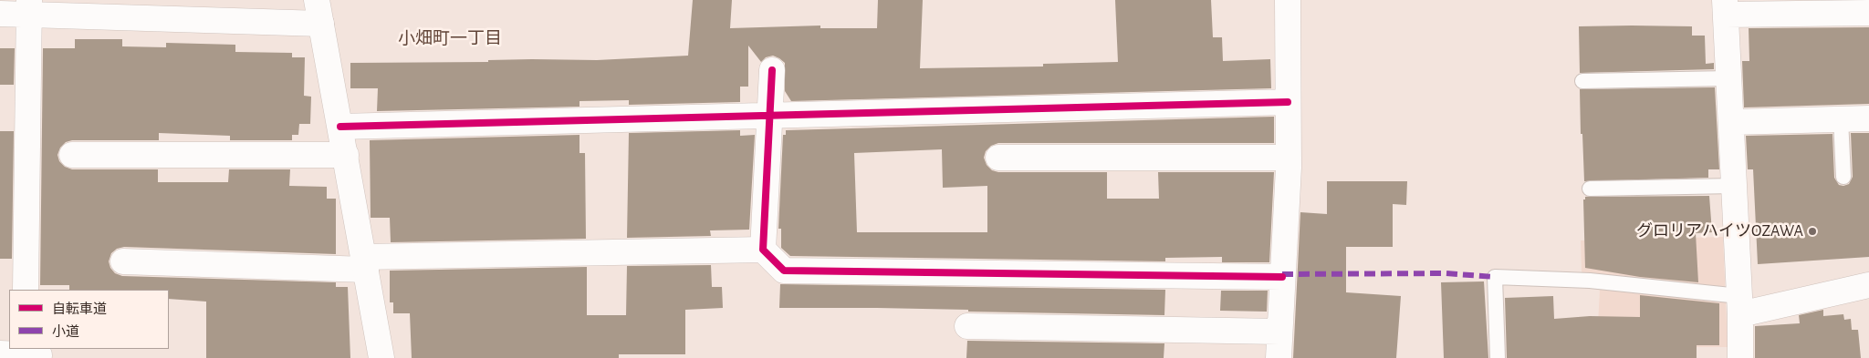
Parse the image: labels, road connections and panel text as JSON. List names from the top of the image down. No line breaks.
{"districts":["小畑町一丁目"],"places":["グロリアハイツOZAWA"],"legend":["自転車道","小道"]}
